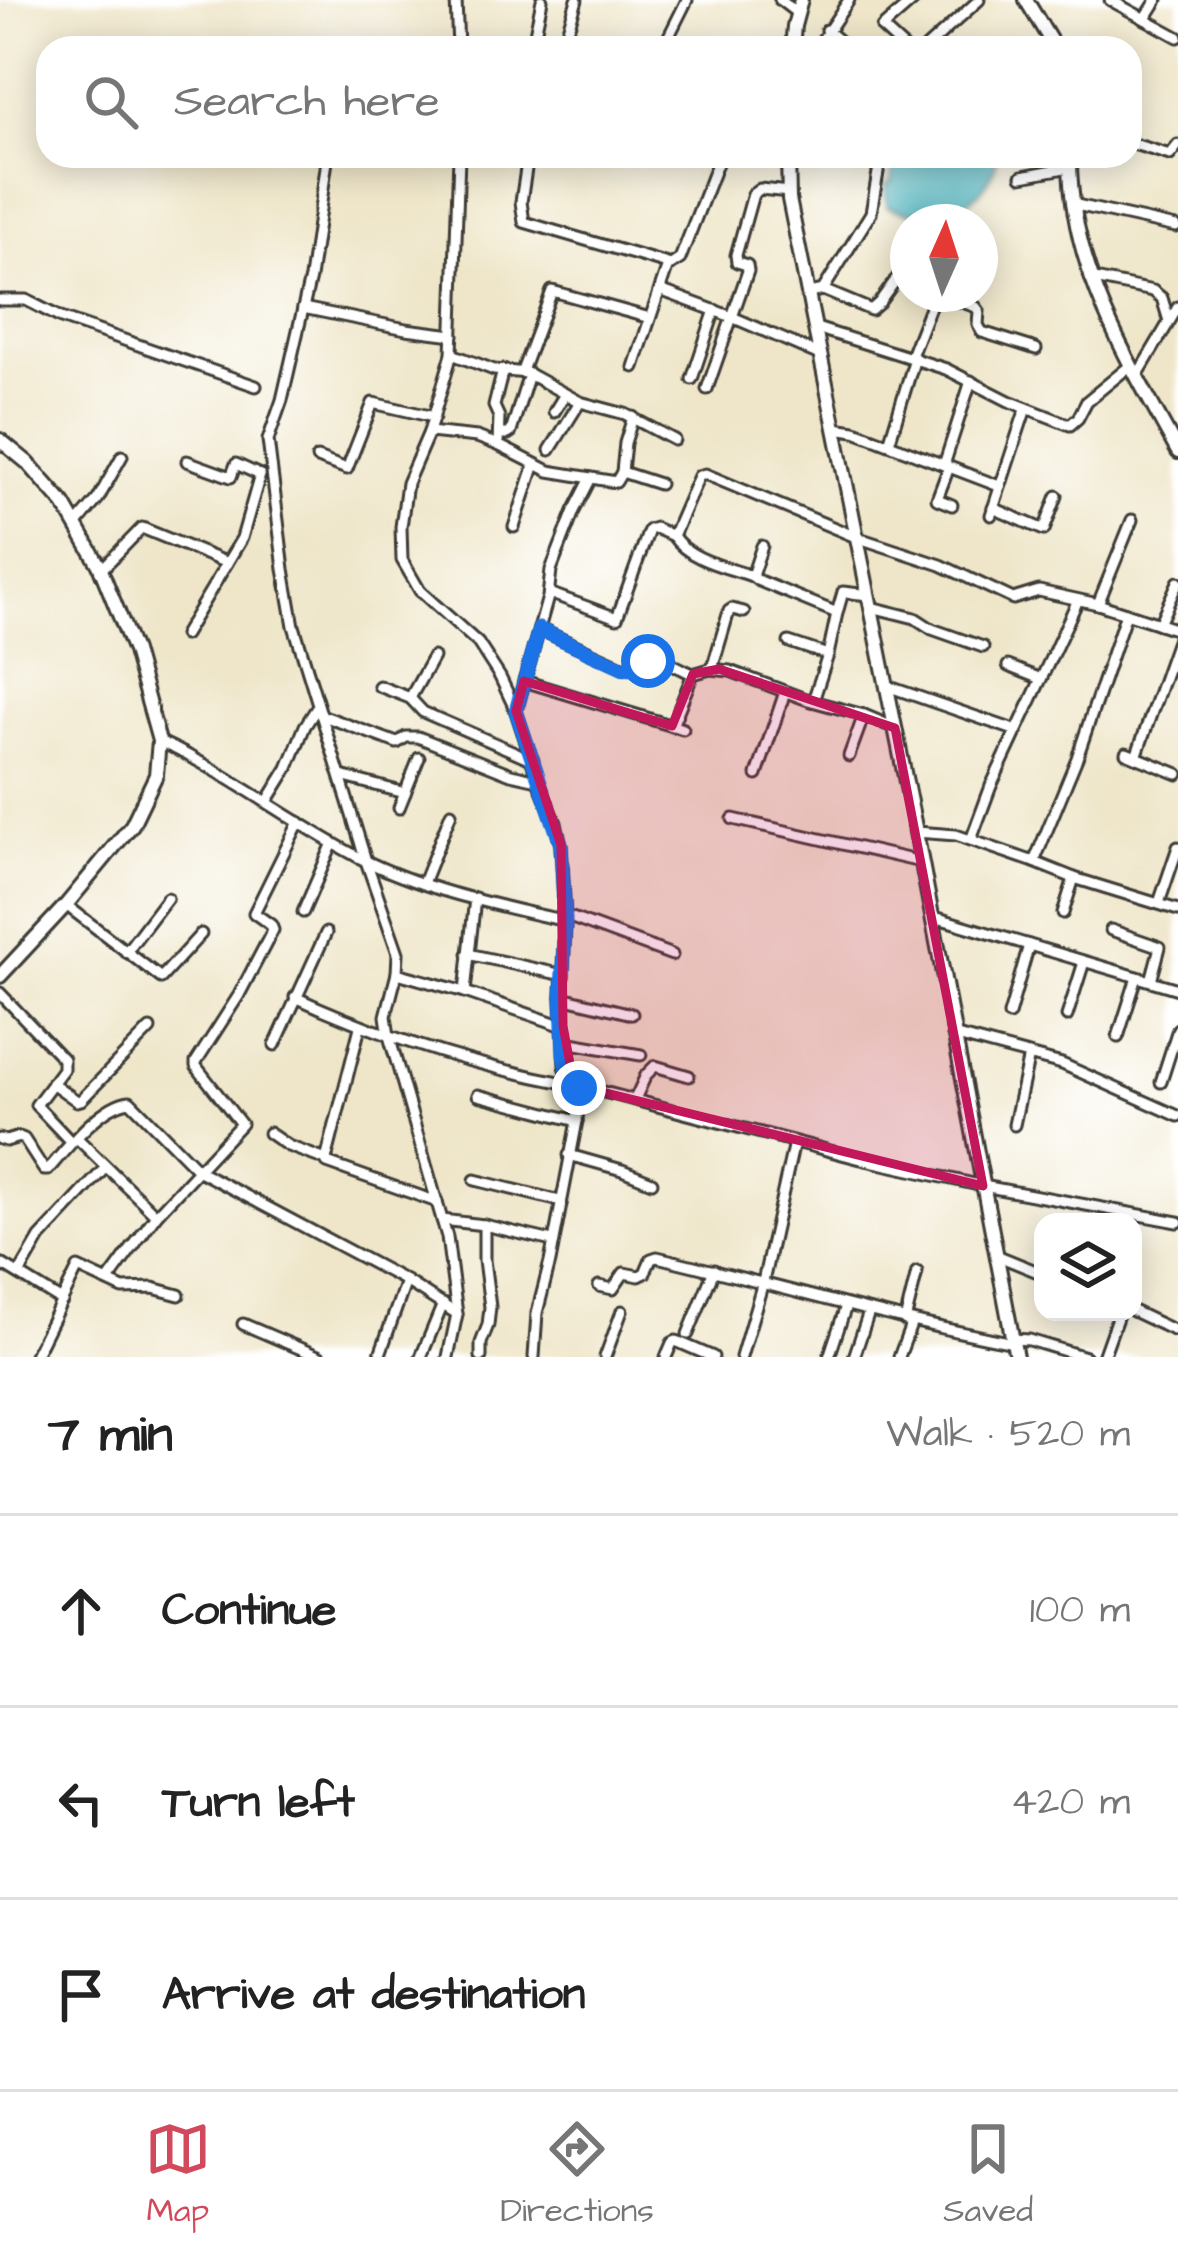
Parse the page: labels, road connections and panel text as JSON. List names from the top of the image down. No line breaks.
{"north":"top","page":{"search":"Search here","heading":["7 min","Walk · 520 m"],"list":[["Continue","100 m"],["Turn left","420 m"],"Arrive at destination"],"nav":["Map","Directions","Saved"]}}
